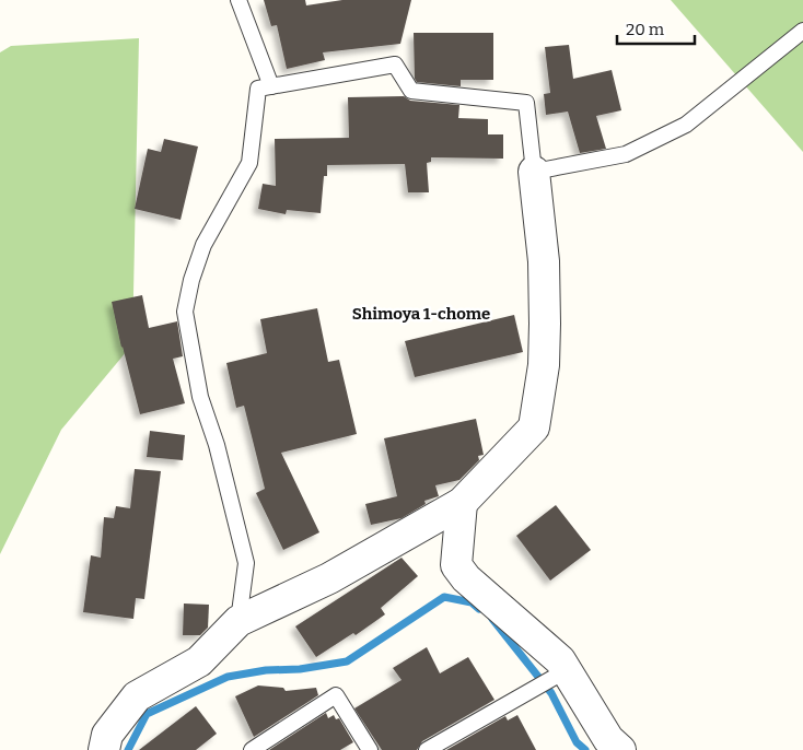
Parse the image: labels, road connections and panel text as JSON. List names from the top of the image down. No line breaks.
{"districts":["Shimoya 1-chome"],"scale_bar":"20 m"}
